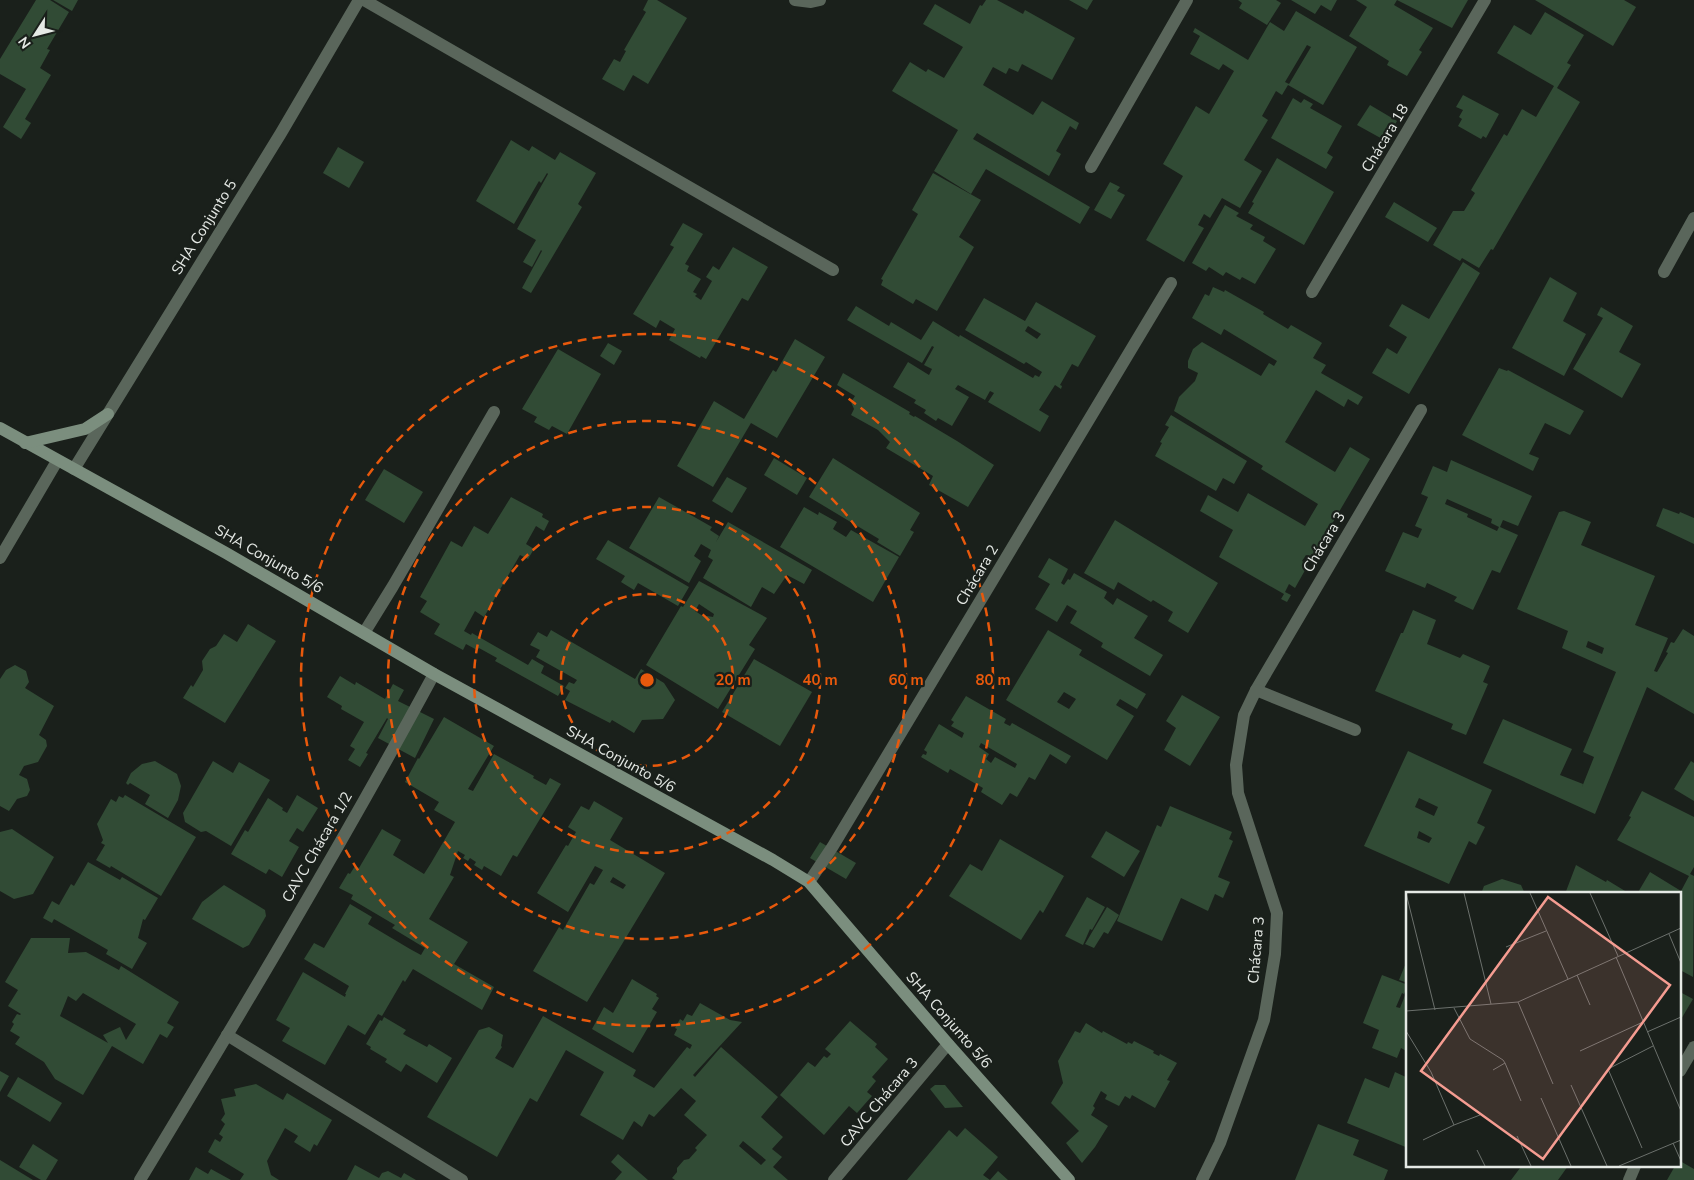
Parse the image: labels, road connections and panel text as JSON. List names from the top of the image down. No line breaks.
{"streets":{"street":["Chácara 18","SHA Conjunto 5","Chácara 3","SHA Conjunto 5/6","Chácara 2","CAVC Chácara 1/2","CAVC Chácara 3"]},"crossings":[["SHA Conjunto 5","SHA Conjunto 5/6"],["SHA Conjunto 5/6","Chácara 2"],["SHA Conjunto 5/6","CAVC Chácara 1/2"],["SHA Conjunto 5/6","CAVC Chácara 3"]],"north":"bottom left","rings":["20 m","40 m","60 m","80 m"]}
